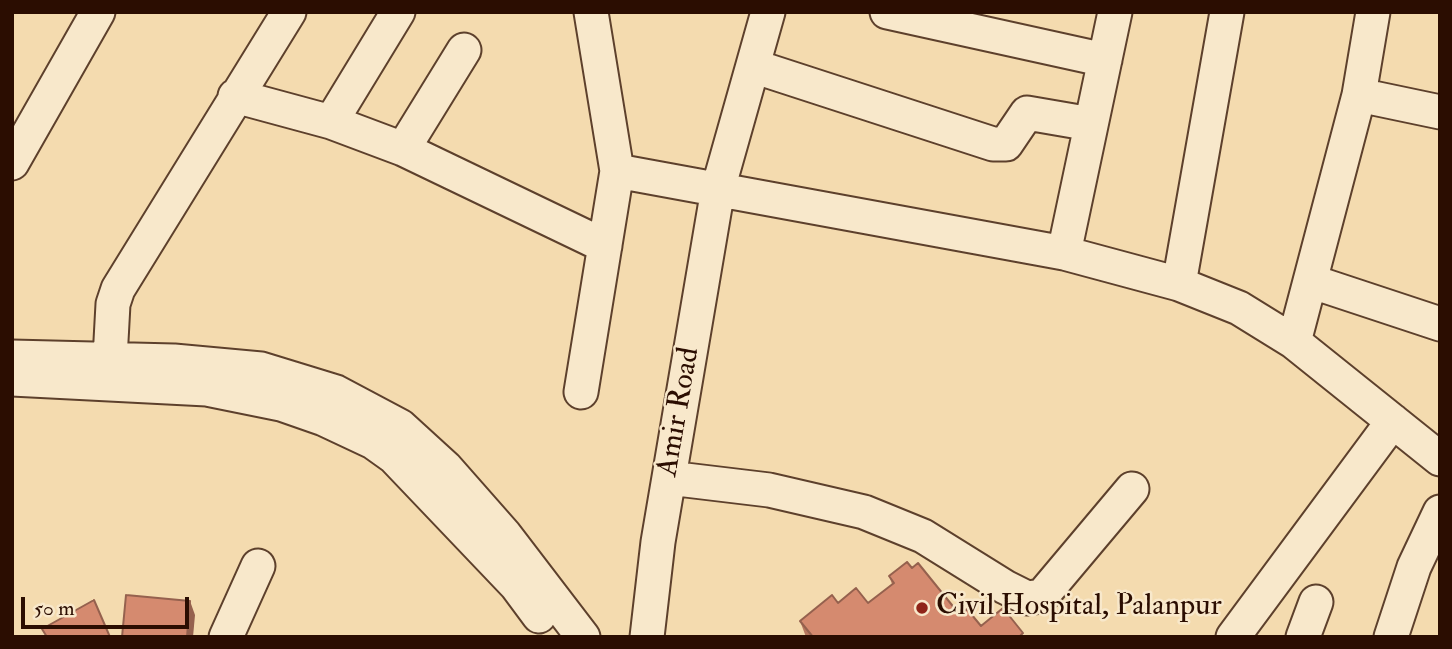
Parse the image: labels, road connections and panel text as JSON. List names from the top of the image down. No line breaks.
{"streets":{"street":["Amir Road"]},"places":["Civil Hospital, Palanpur"],"scale_bar":"50 m"}
